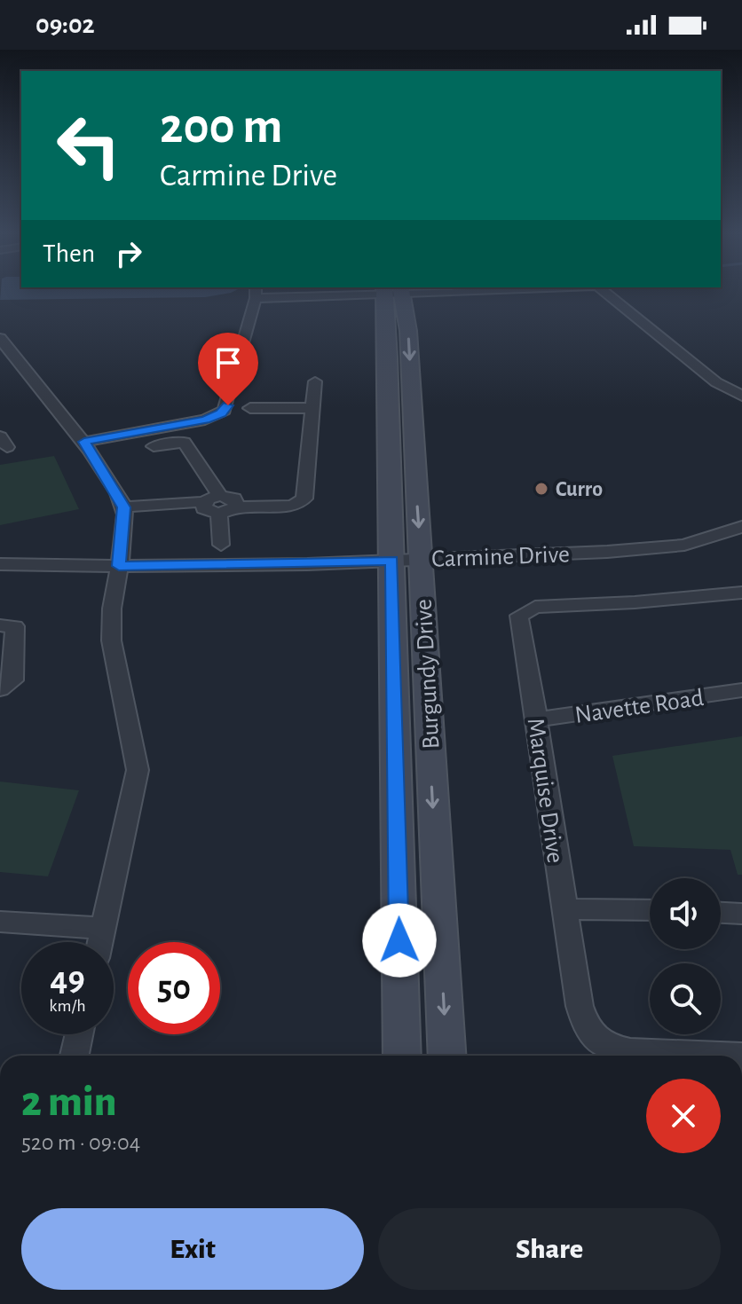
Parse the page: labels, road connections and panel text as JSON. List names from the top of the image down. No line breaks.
{"streets":{"main road":["Burgundy Drive"],"street":["Carmine Drive","Navette Road","Marquise Drive"]},"crossings":[["Carmine Drive","Burgundy Drive"],["Navette Road","Marquise Drive"]],"places":["Curro"],"page":{"status":"09:02","turn":["200 m","Carmine Drive"],"then":"Then","speed":"49 km/h","limit":"50","heading":["2 min","520 m · 09:04"],"buttons":["Exit","Share"]}}
